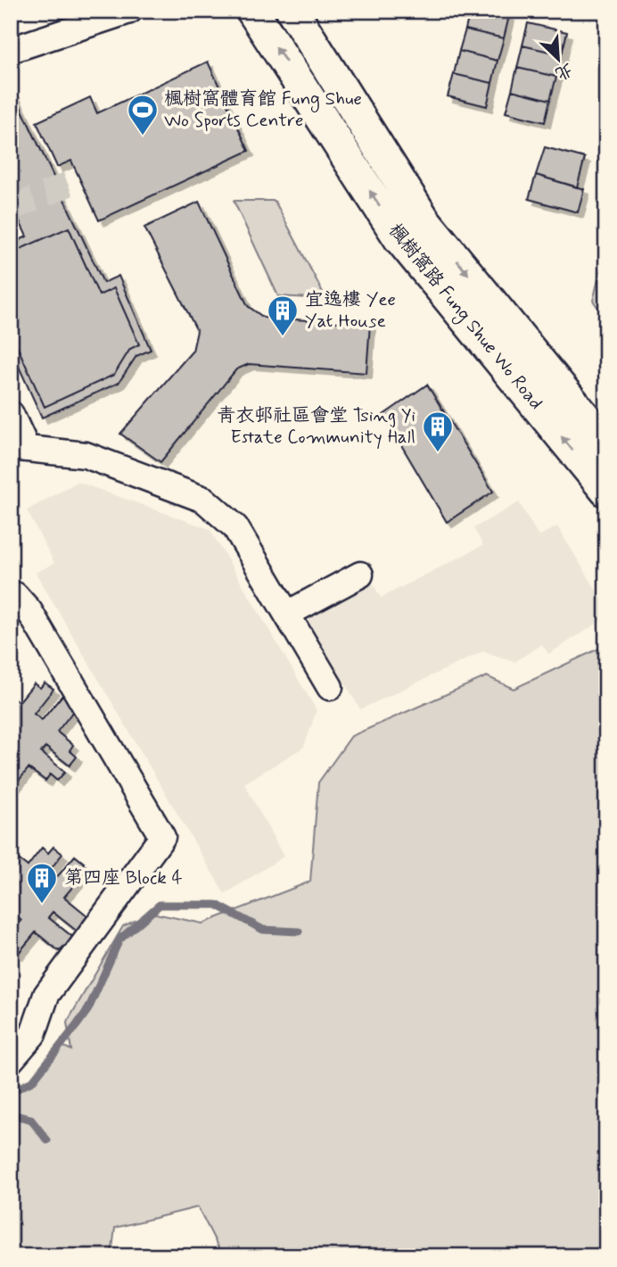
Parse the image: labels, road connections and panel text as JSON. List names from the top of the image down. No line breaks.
{"streets":{"main road":["楓樹窩路 Fung Shue Wo Road"]},"places":{"sports":["楓樹窩體育館 Fung Shue Wo Sports Centre"],"building":["宜逸樓 Yee Yat House","青衣邨社區會堂 Tsing Yi Estate Community Hall","第四座 Block 4"]},"north":"bottom right"}
